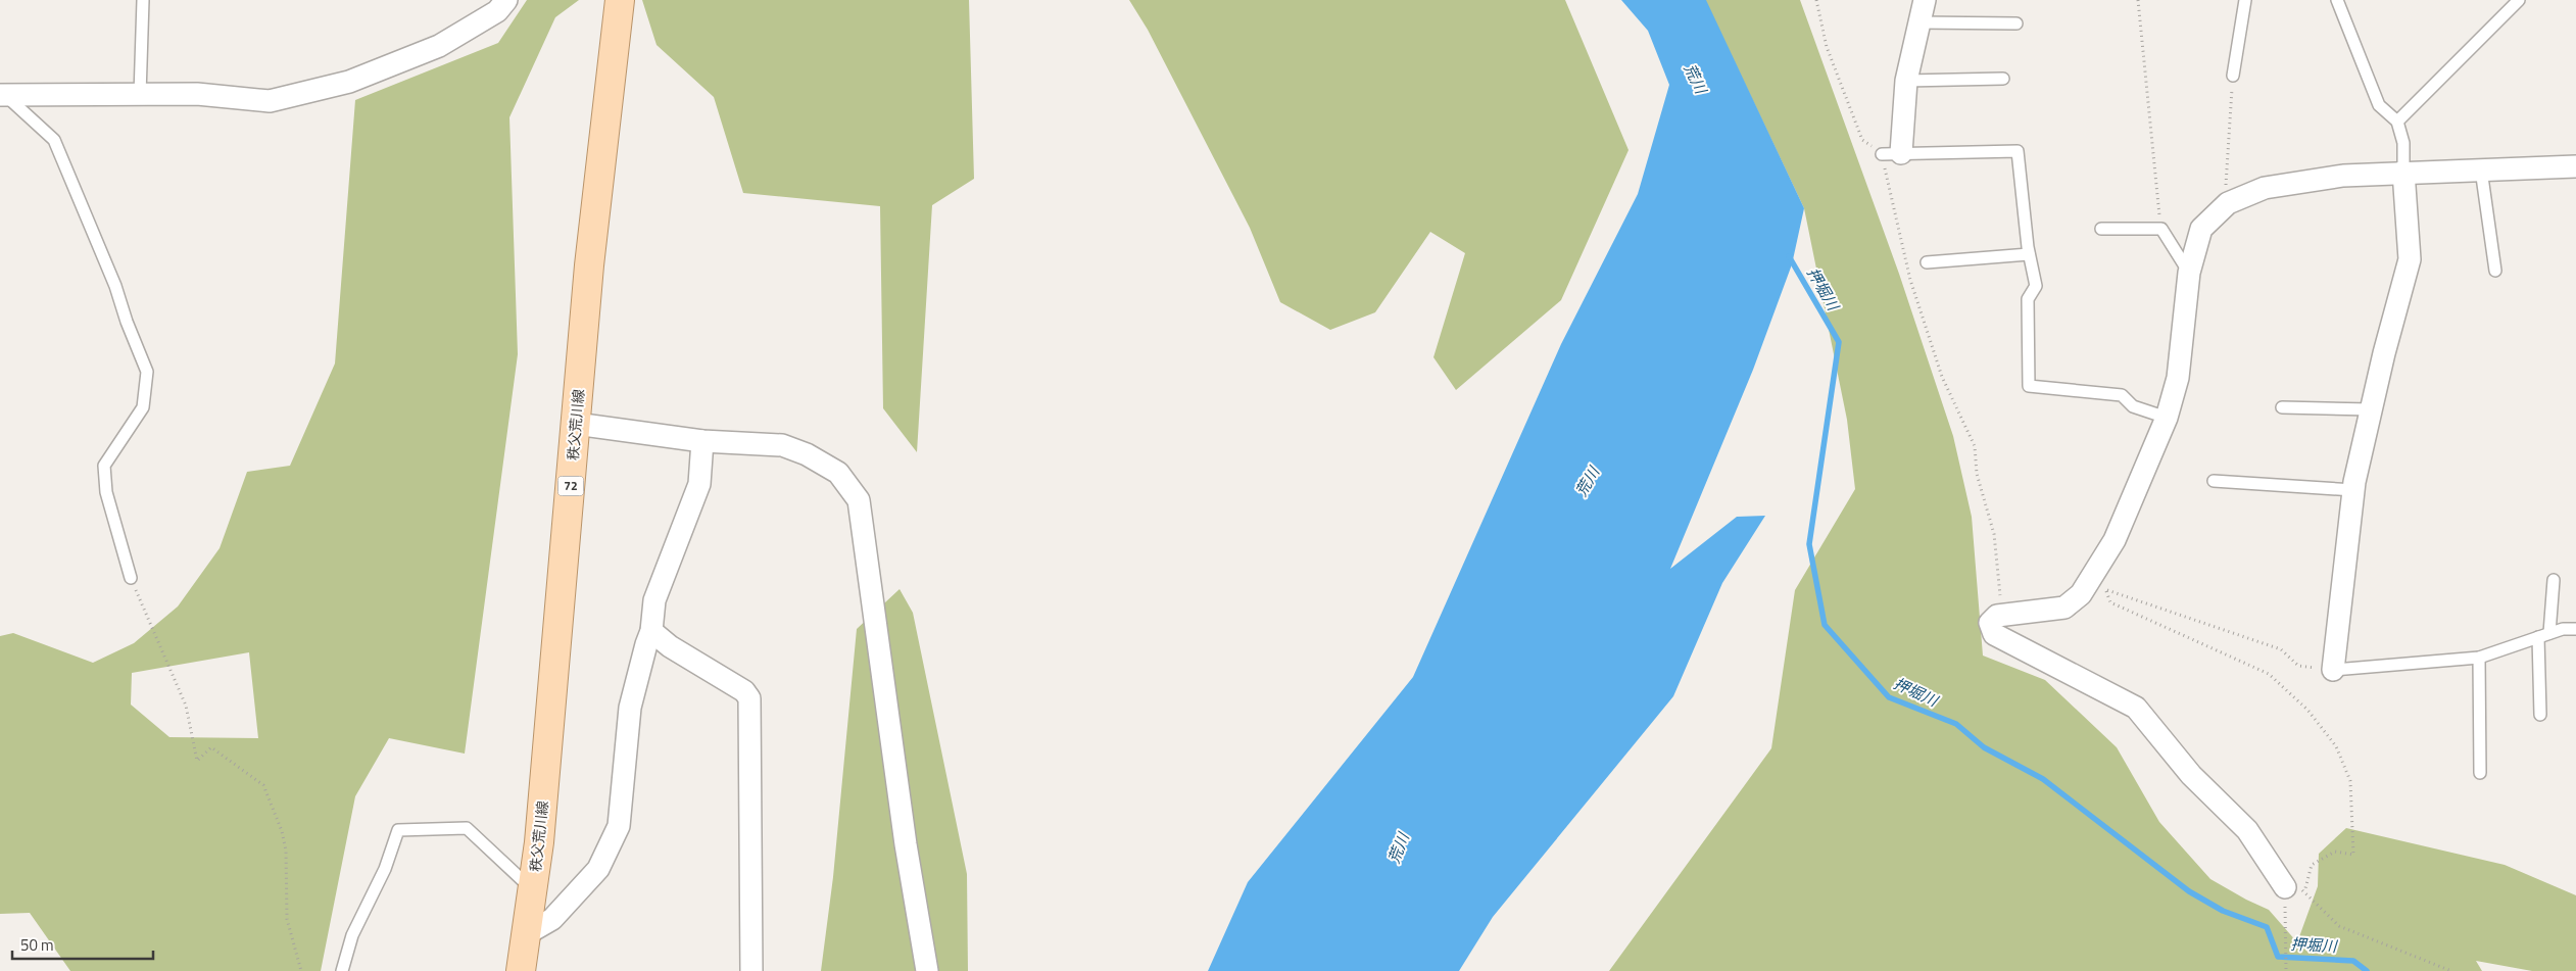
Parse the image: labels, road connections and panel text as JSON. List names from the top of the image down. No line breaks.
{"streets":{"main road":["秩父荒川線","72"]},"water":["荒川","押堀川"],"scale_bar":"50 m"}
